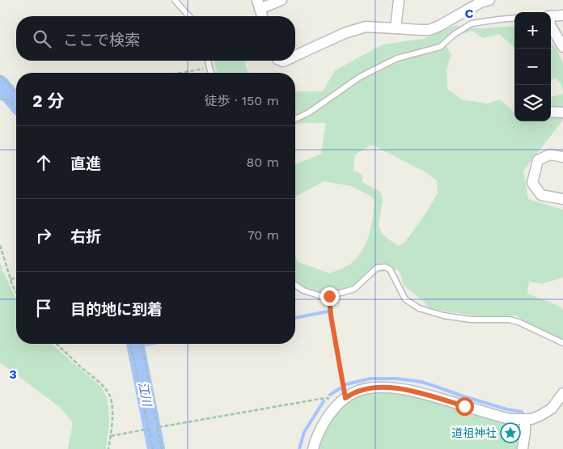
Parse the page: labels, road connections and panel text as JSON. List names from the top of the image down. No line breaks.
{"water":["江川"],"places":{"place":["道祖神社"]},"page":{"map_buttons":["+","−"],"search":"ここで検索","heading":["2 分","徒歩 · 150 m"],"list":[["直進","80 m"],["右折","70 m"],"目的地に到着"]},"grid":{"columns":["C"],"rows":["3"]}}
